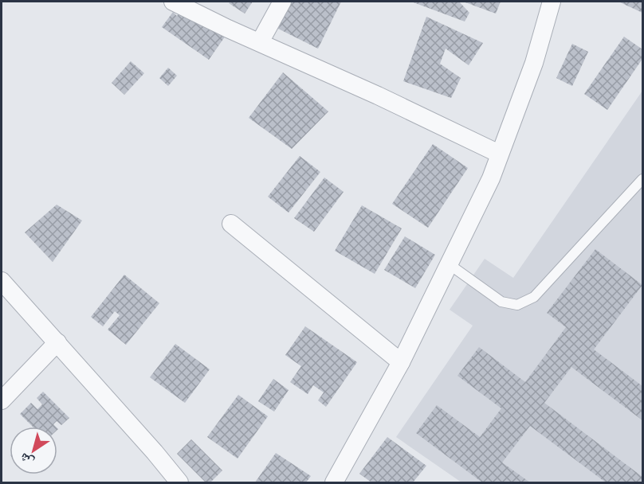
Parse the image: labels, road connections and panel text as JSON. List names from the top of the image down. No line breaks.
{"north":"bottom left"}
